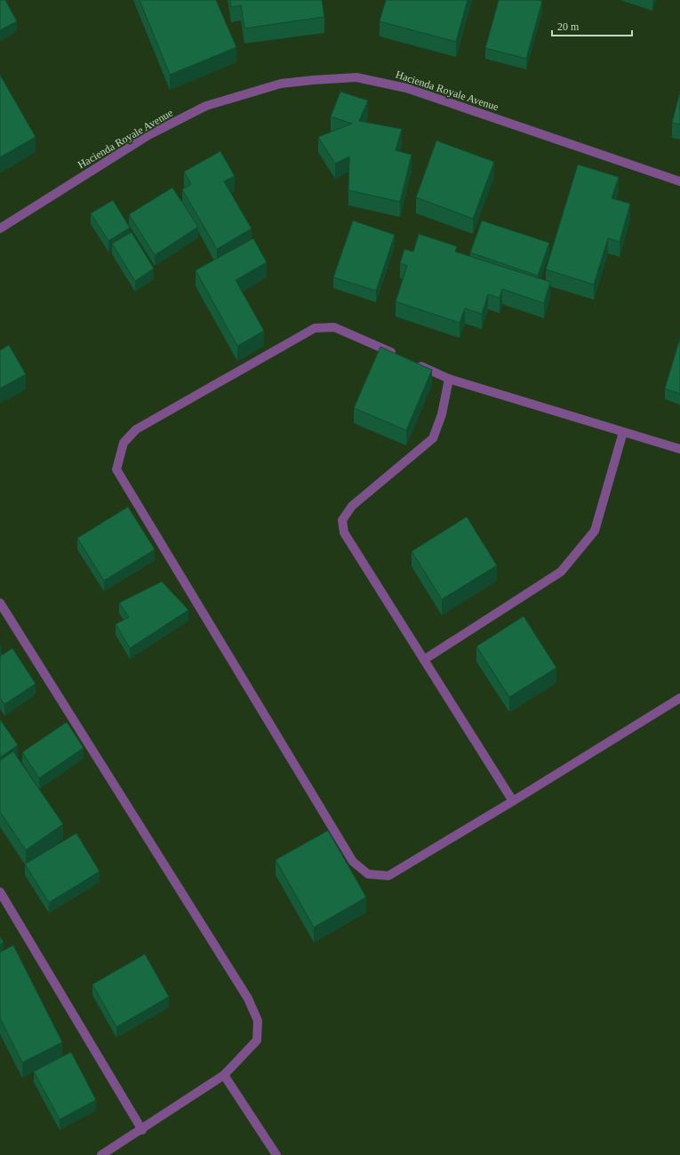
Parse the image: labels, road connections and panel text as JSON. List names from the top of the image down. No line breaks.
{"streets":{"street":["Hacienda Royale Avenue"]},"scale_bar":"20 m"}
